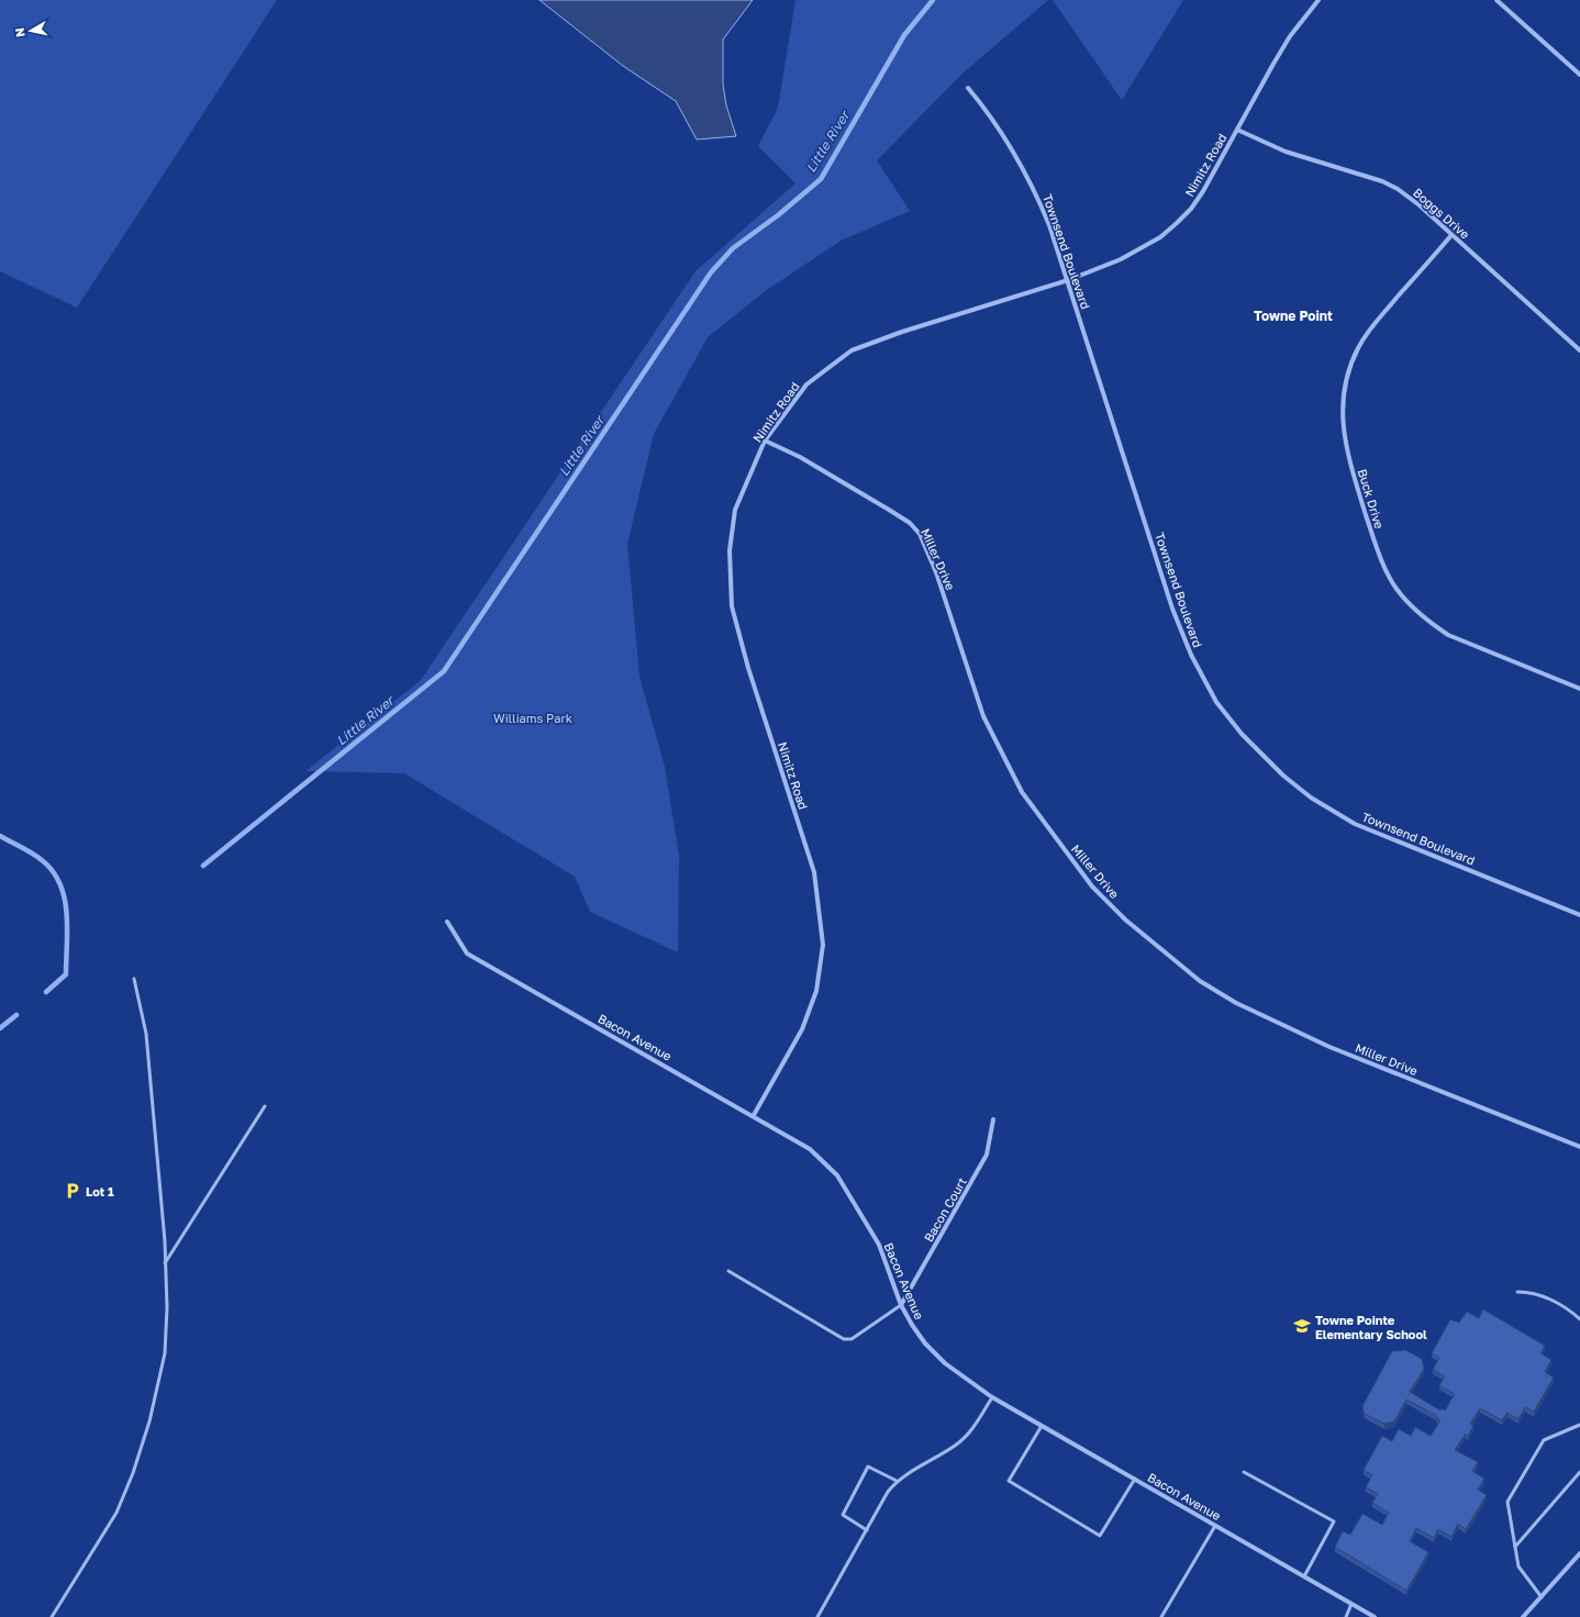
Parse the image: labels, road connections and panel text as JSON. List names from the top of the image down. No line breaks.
{"streets":{"street":["Nimitz Road","Boggs Drive","Townsend Boulevard","Buck Drive","Miller Drive","Bacon Avenue","Bacon Court"]},"crossings":[["Nimitz Road","Boggs Drive"],["Nimitz Road","Townsend Boulevard"],["Nimitz Road","Miller Drive"],["Nimitz Road","Bacon Avenue"],["Boggs Drive","Buck Drive"],["Bacon Avenue","Bacon Court"]],"districts":["Towne Point"],"water":["Little River"],"parks":["Williams Park"],"places":{"parking":["Lot 1"],"school or university":["Towne Pointe Elementary School"]},"north":"left"}
